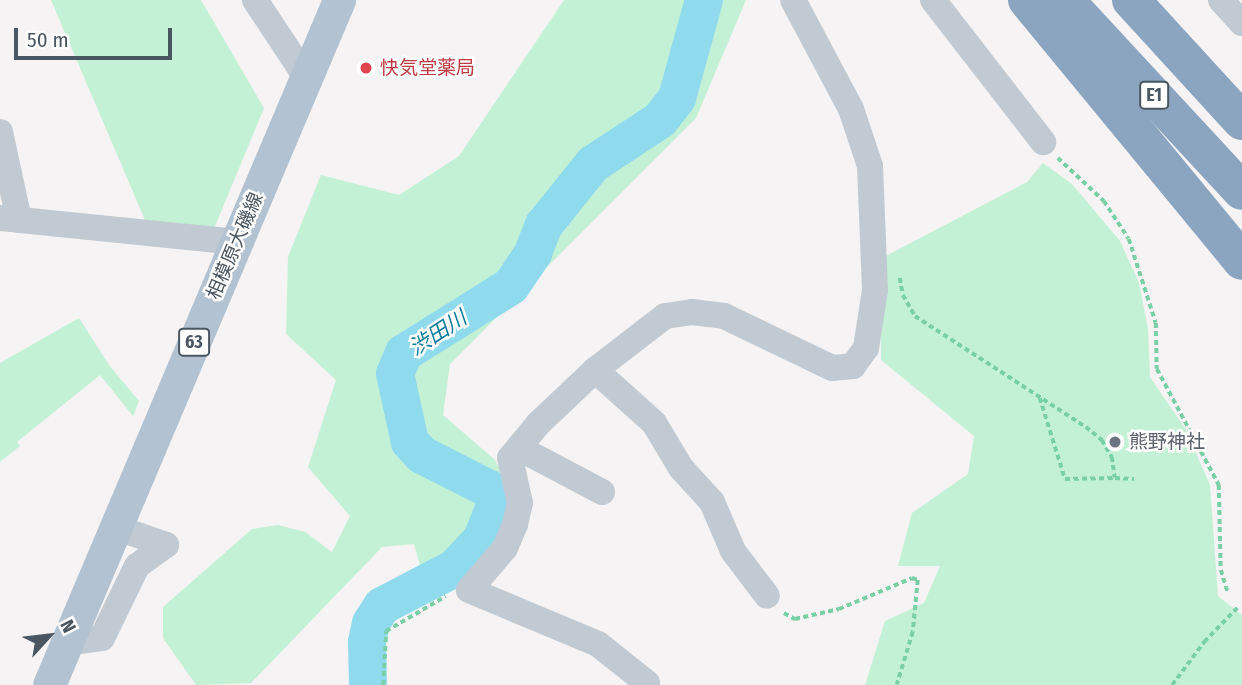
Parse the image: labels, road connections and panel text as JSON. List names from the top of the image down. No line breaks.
{"streets":{"highway":["E1"],"main road":["相模原大磯線","63"]},"water":["渋田川"],"places":["快気堂薬局","熊野神社"],"scale_bar":"50 m","north":"top right"}
